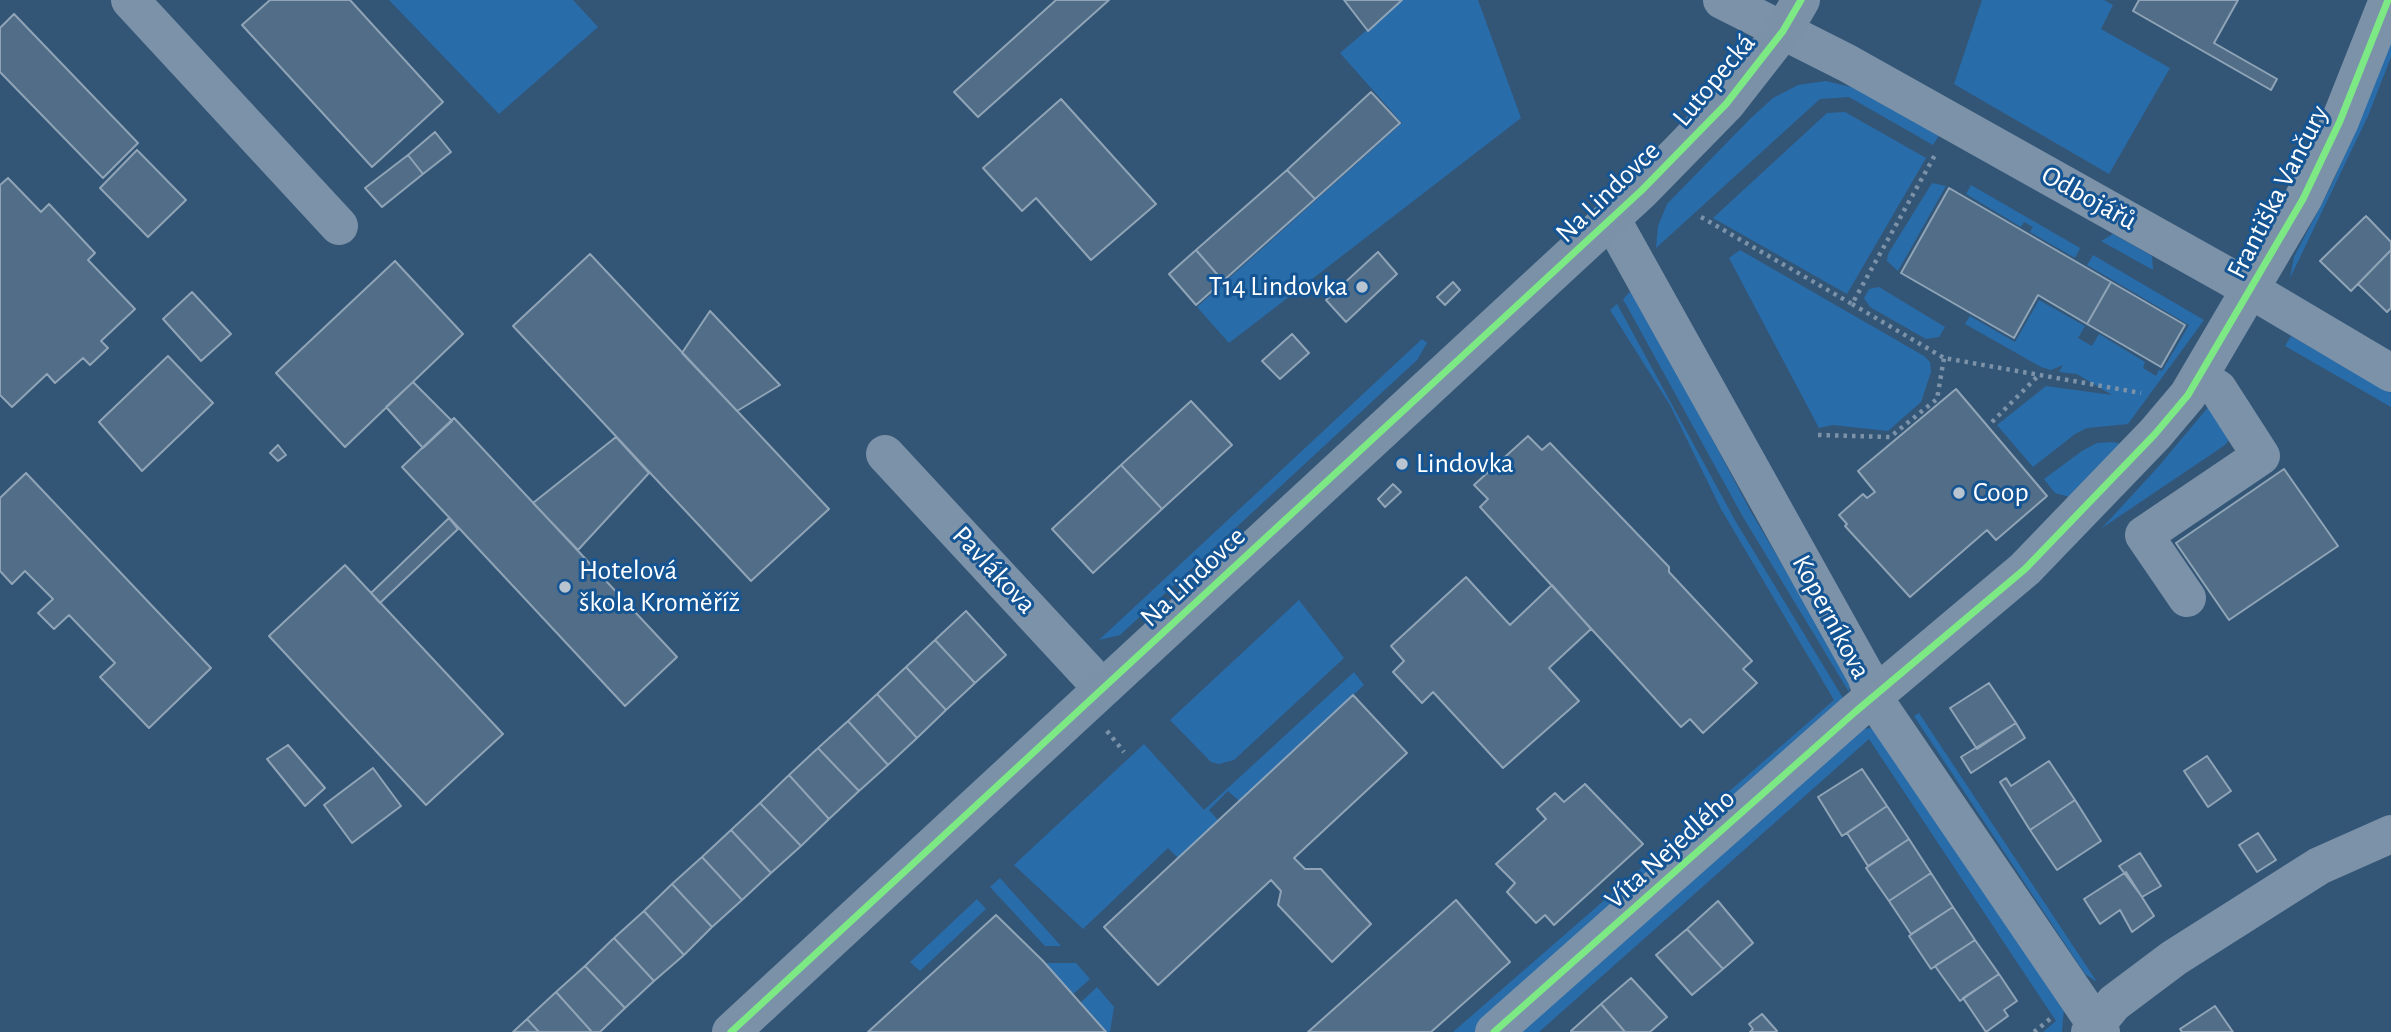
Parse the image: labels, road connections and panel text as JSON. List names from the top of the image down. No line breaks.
{"streets":{"main road":["Lutopecká","Na Lindovce"],"street":["Františka Vančury","Odbojářů","Pavlákova","Koperníkova","Víta Nejedlého"]},"crossings":[["Lutopecká","Na Lindovce"],["Lutopecká","Odbojářů"],["Na Lindovce","Pavlákova"],["Na Lindovce","Koperníkova"],["Františka Vančury","Odbojářů"],["Františka Vančury","Koperníkova"],["Františka Vančury","Víta Nejedlého"],["Koperníkova","Víta Nejedlého"]],"places":["T14 Lindovka","Lindovka","Coop","Hotelová škola Kroměříž"]}
